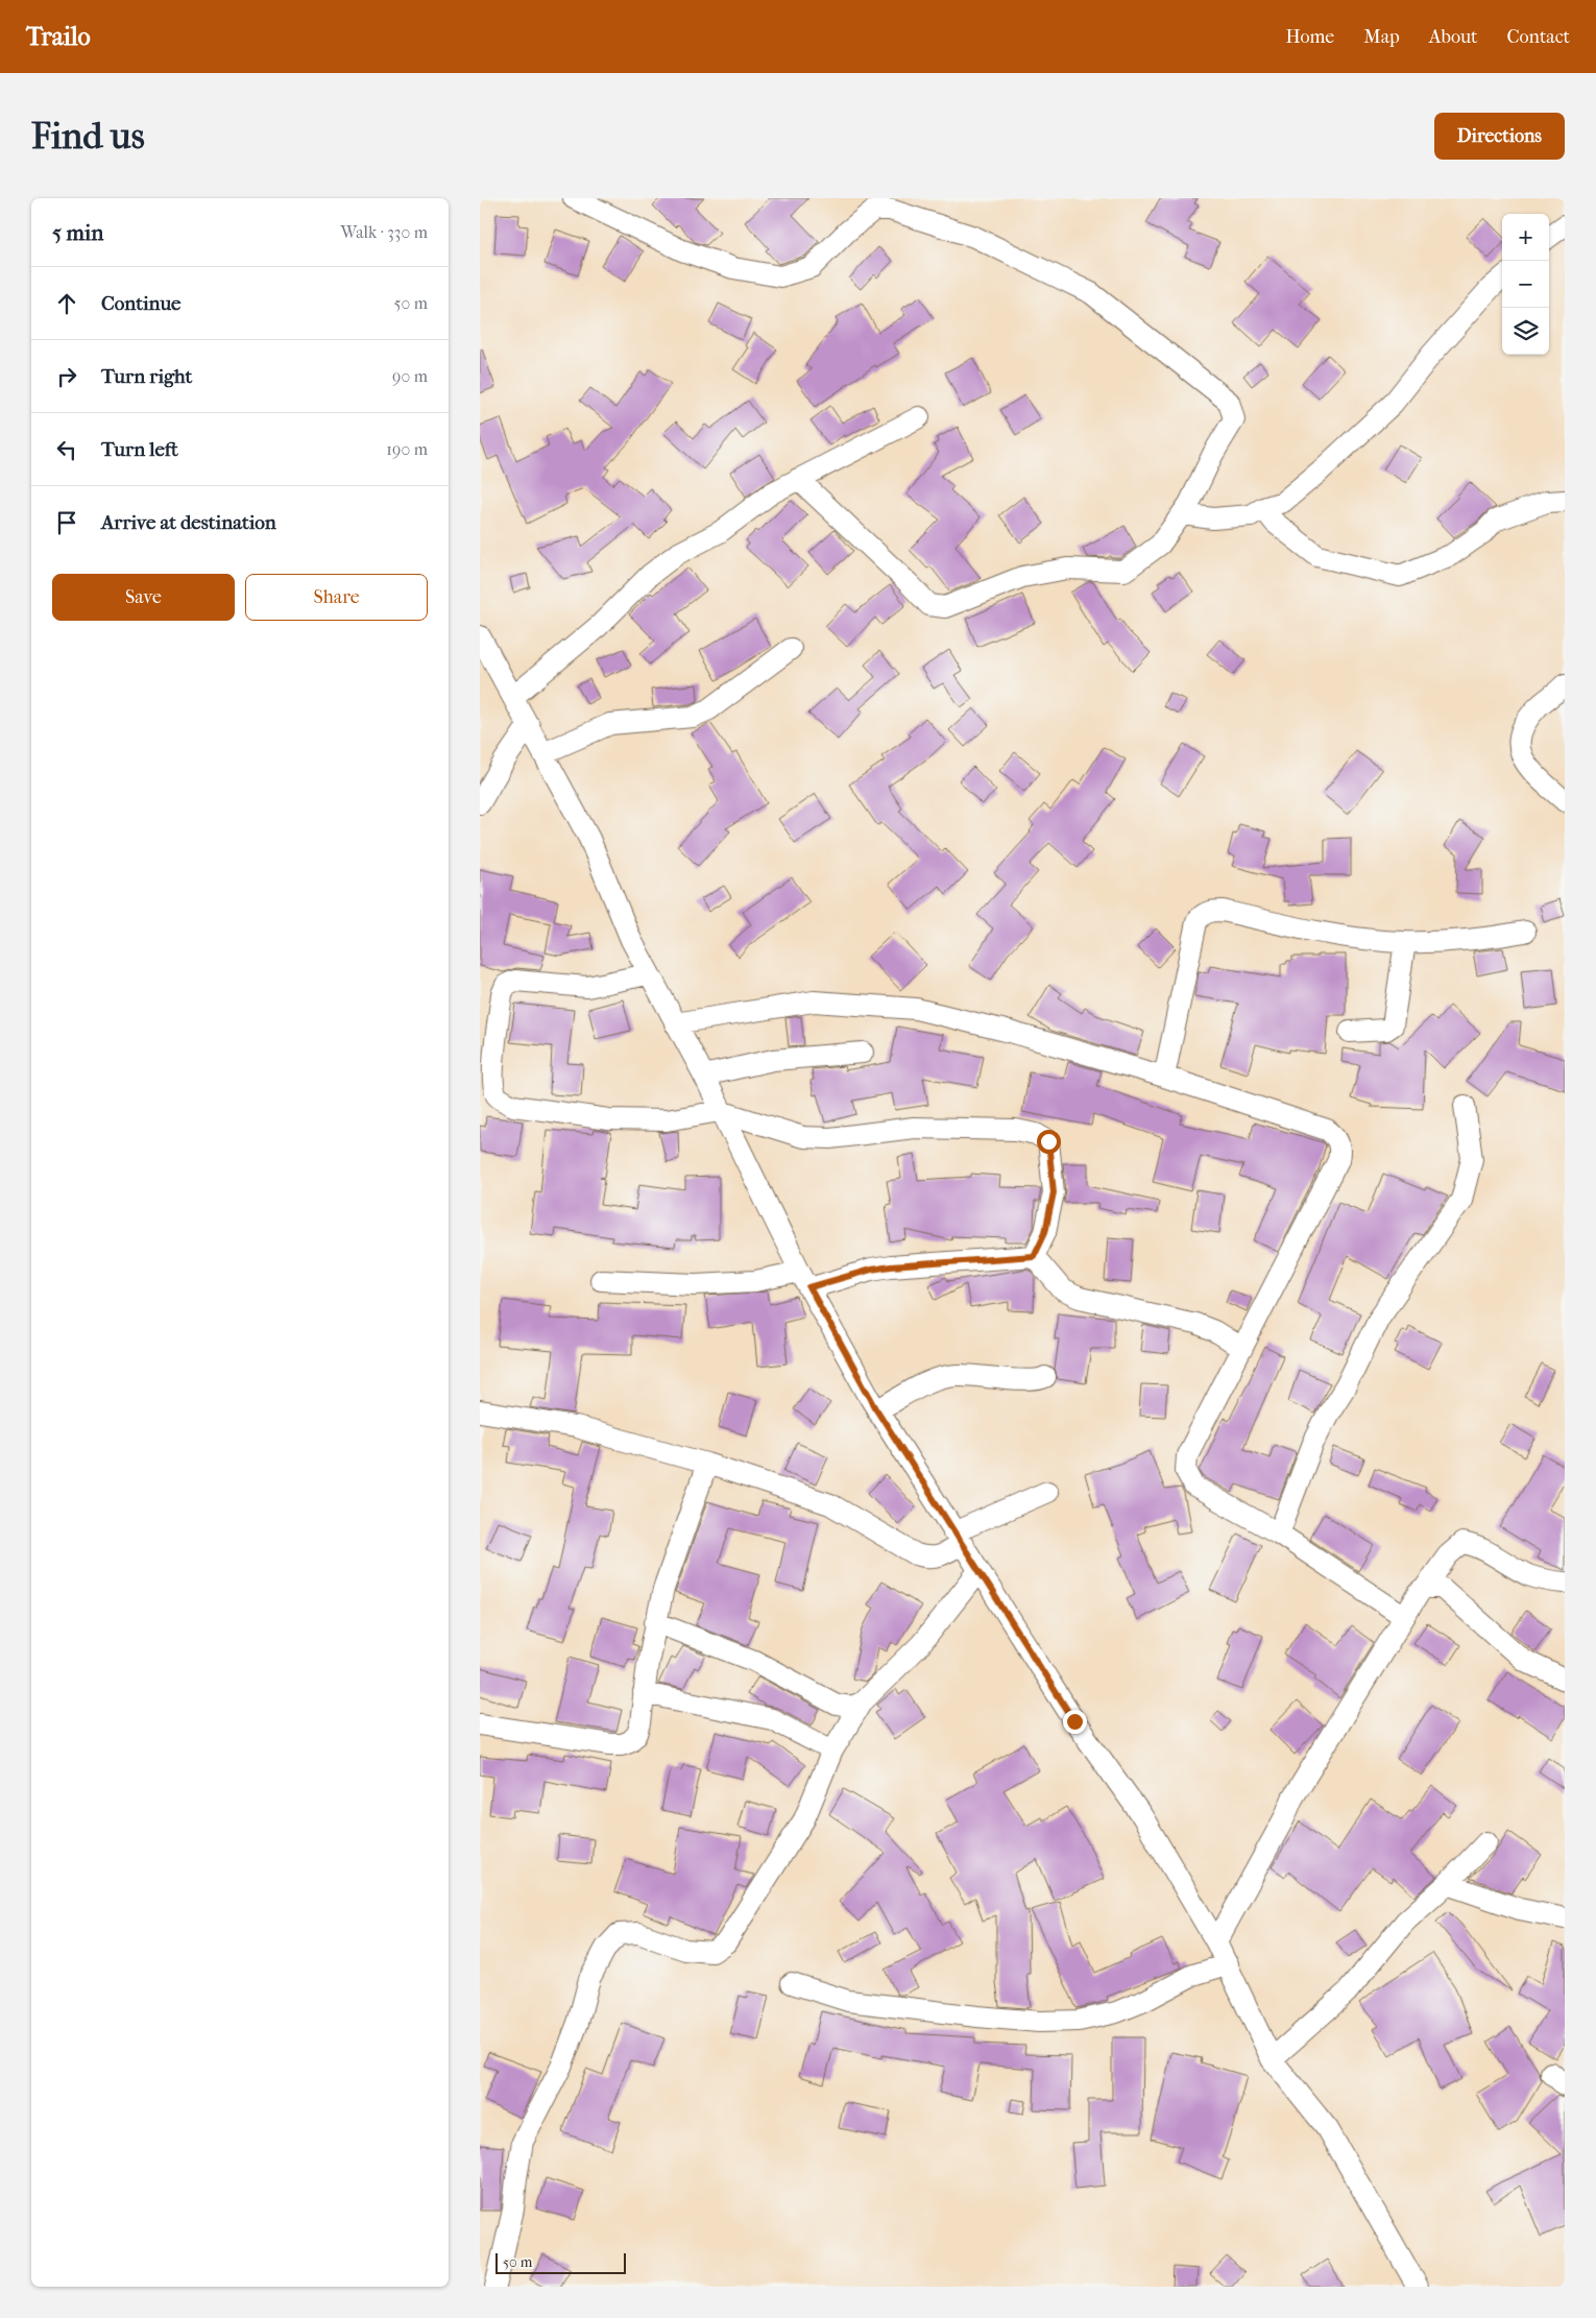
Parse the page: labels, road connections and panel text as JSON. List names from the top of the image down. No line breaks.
{"scale_bar":"50 m","page":{"header":"Trailo","nav":["Home","Map","About","Contact"],"buttons":["Directions",["Save","Share"]],"title":"Find us","heading":["5 min","Walk · 330 m"],"map_buttons":["+","−"],"list":[["Continue","50 m"],["Turn right","90 m"],["Turn left","190 m"],"Arrive at destination"],"scale":"50 m"}}
